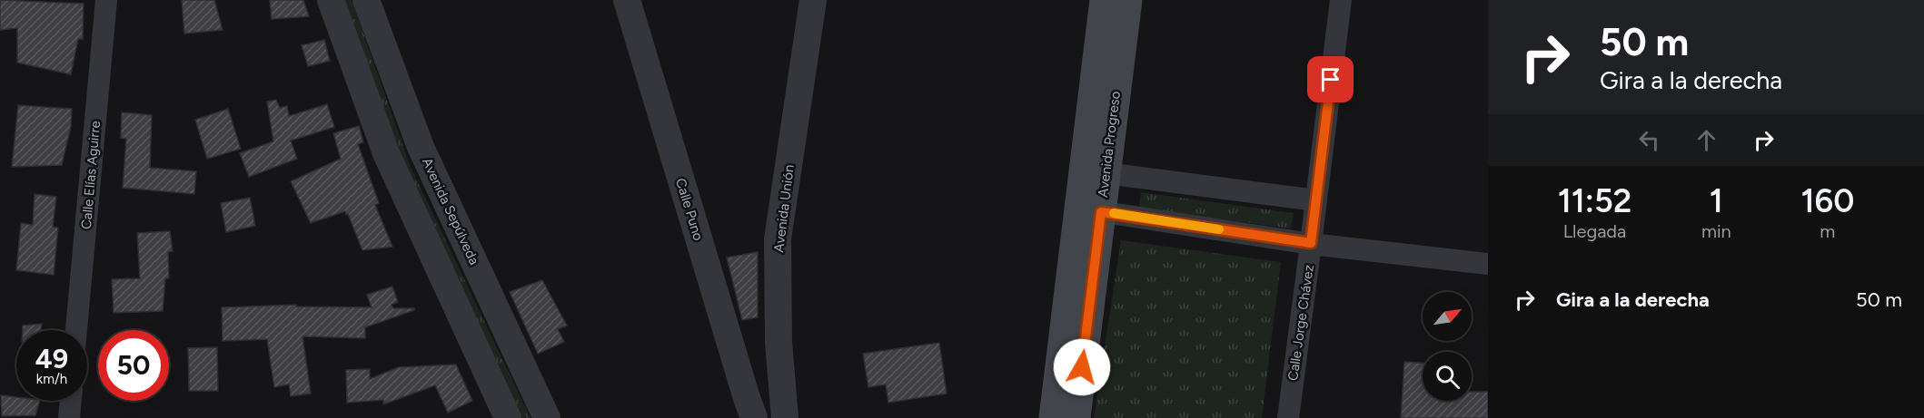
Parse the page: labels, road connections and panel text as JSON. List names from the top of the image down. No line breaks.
{"streets":{"main road":["Avenida Progreso"],"street":["Calle Elías Aguirre","Avenida Unión","Calle Puno","Avenida Sepúlveda","Calle Jorge Chávez"]},"north":"top right","page":{"turn":["50 m","Gira a la derecha"],"eta":["11:52","Llegada","1","min","160","m"],"list":[{"name":"Gira a la derecha","value":"50 m"}],"speed":"49 km/h","limit":"50"}}
